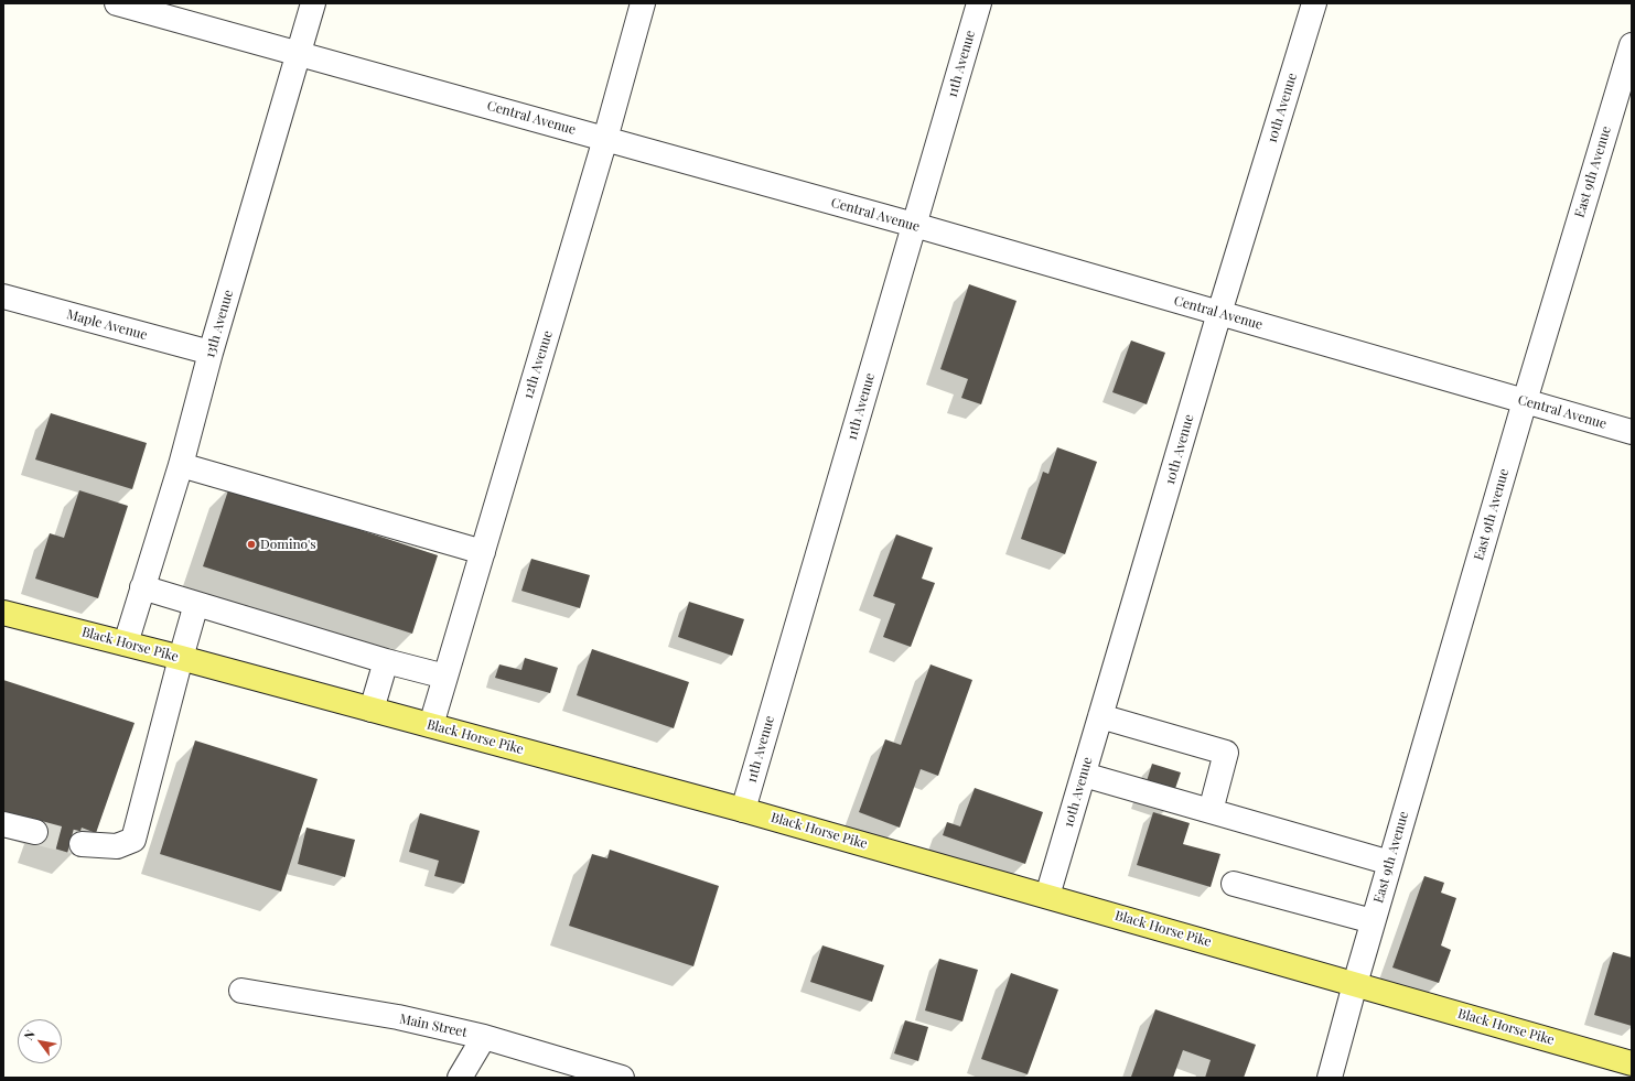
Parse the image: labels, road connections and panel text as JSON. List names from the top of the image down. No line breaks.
{"streets":{"main road":["Black Horse Pike"],"street":["11th Avenue","10th Avenue","Central Avenue","East 9th Avenue","13th Avenue","Maple Avenue","12th Avenue","Main Street"]},"crossings":[["11th Avenue","Central Avenue"],["11th Avenue","Black Horse Pike"],["10th Avenue","Central Avenue"],["10th Avenue","Black Horse Pike"],["Central Avenue","East 9th Avenue"],["Central Avenue","13th Avenue"],["Central Avenue","12th Avenue"],["East 9th Avenue","Black Horse Pike"],["13th Avenue","Maple Avenue"],["13th Avenue","Black Horse Pike"],["12th Avenue","Black Horse Pike"]],"places":["Domino's"],"north":"top left"}
